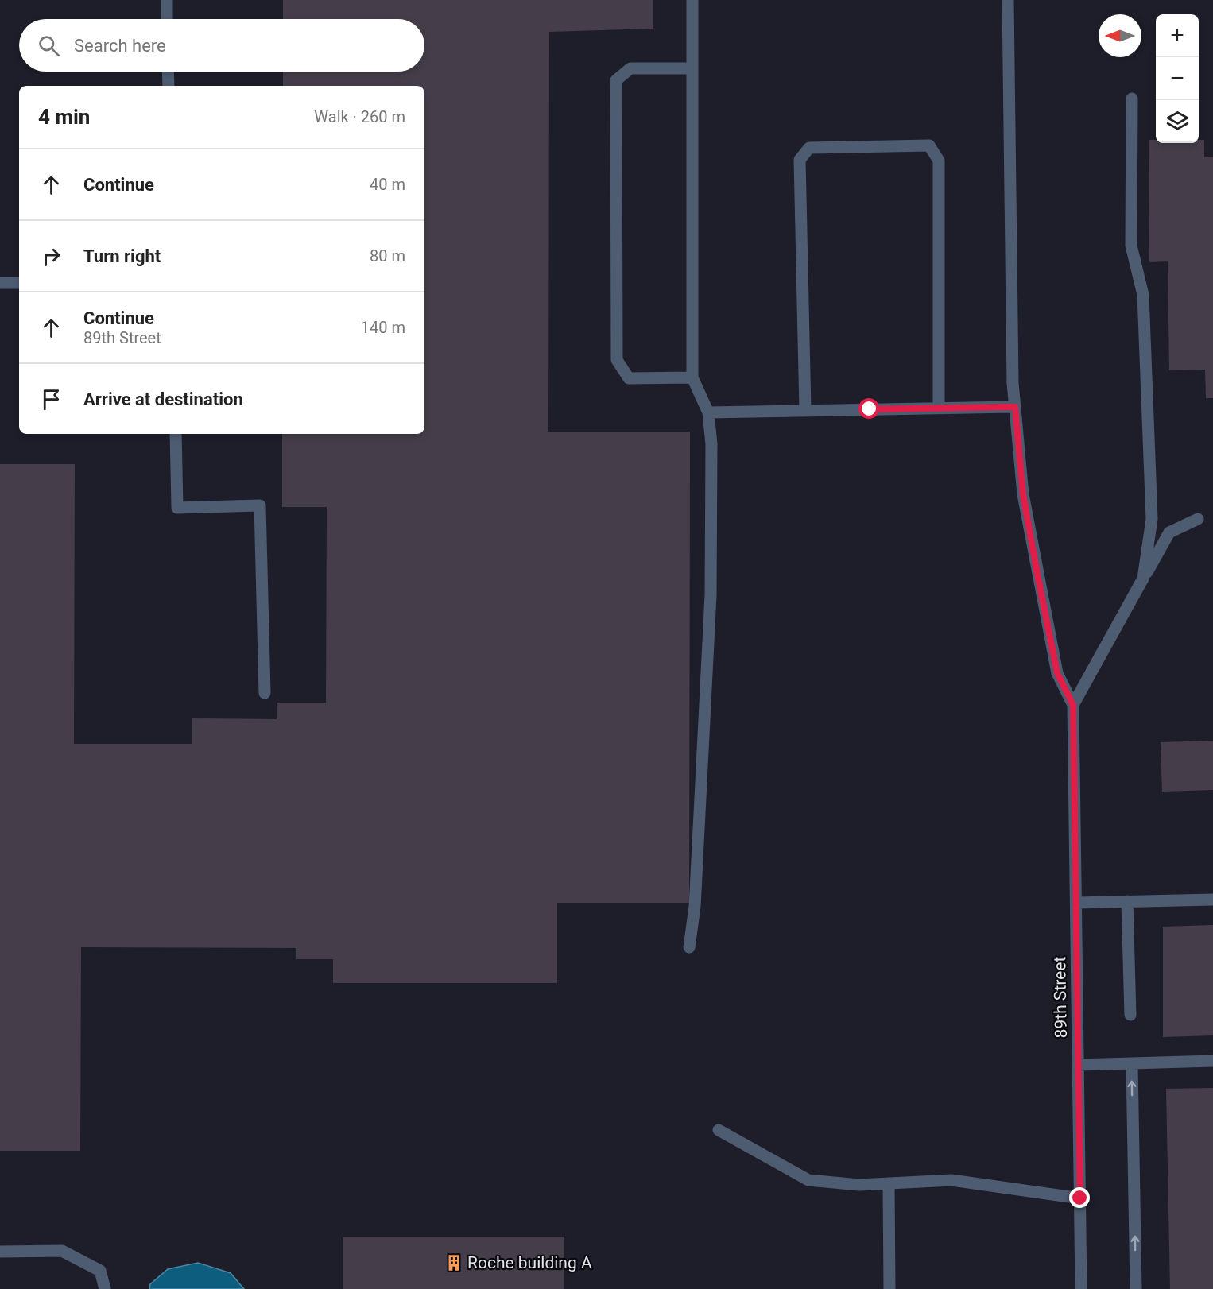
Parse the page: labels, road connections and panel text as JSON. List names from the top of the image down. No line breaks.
{"streets":{"street":["89th Street"]},"places":{"building":["Roche building A"]},"north":"left","page":{"map_buttons":["+","−"],"search":"Search here","heading":["4 min","Walk · 260 m"],"list":[["Continue","40 m"],["Turn right","80 m"],["Continue","89th Street","140 m"],"Arrive at destination"]}}
